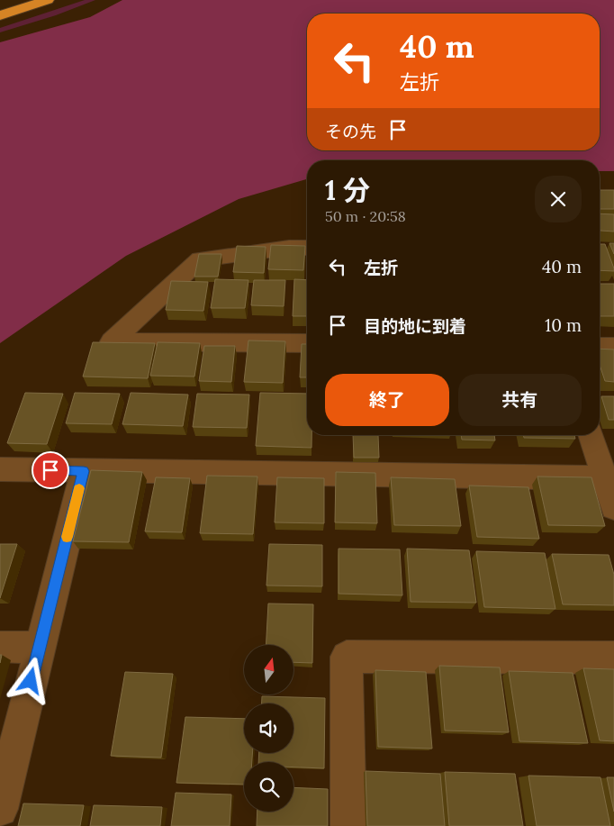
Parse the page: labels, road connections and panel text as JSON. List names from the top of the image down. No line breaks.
{"north":"top","page":{"turn":["40 m","左折"],"then":"その先","heading":["1 分","50 m · 20:58"],"list":[{"name":"左折","value":"40 m"},{"name":"目的地に到着","value":"10 m"}],"buttons":["終了","共有"]}}
